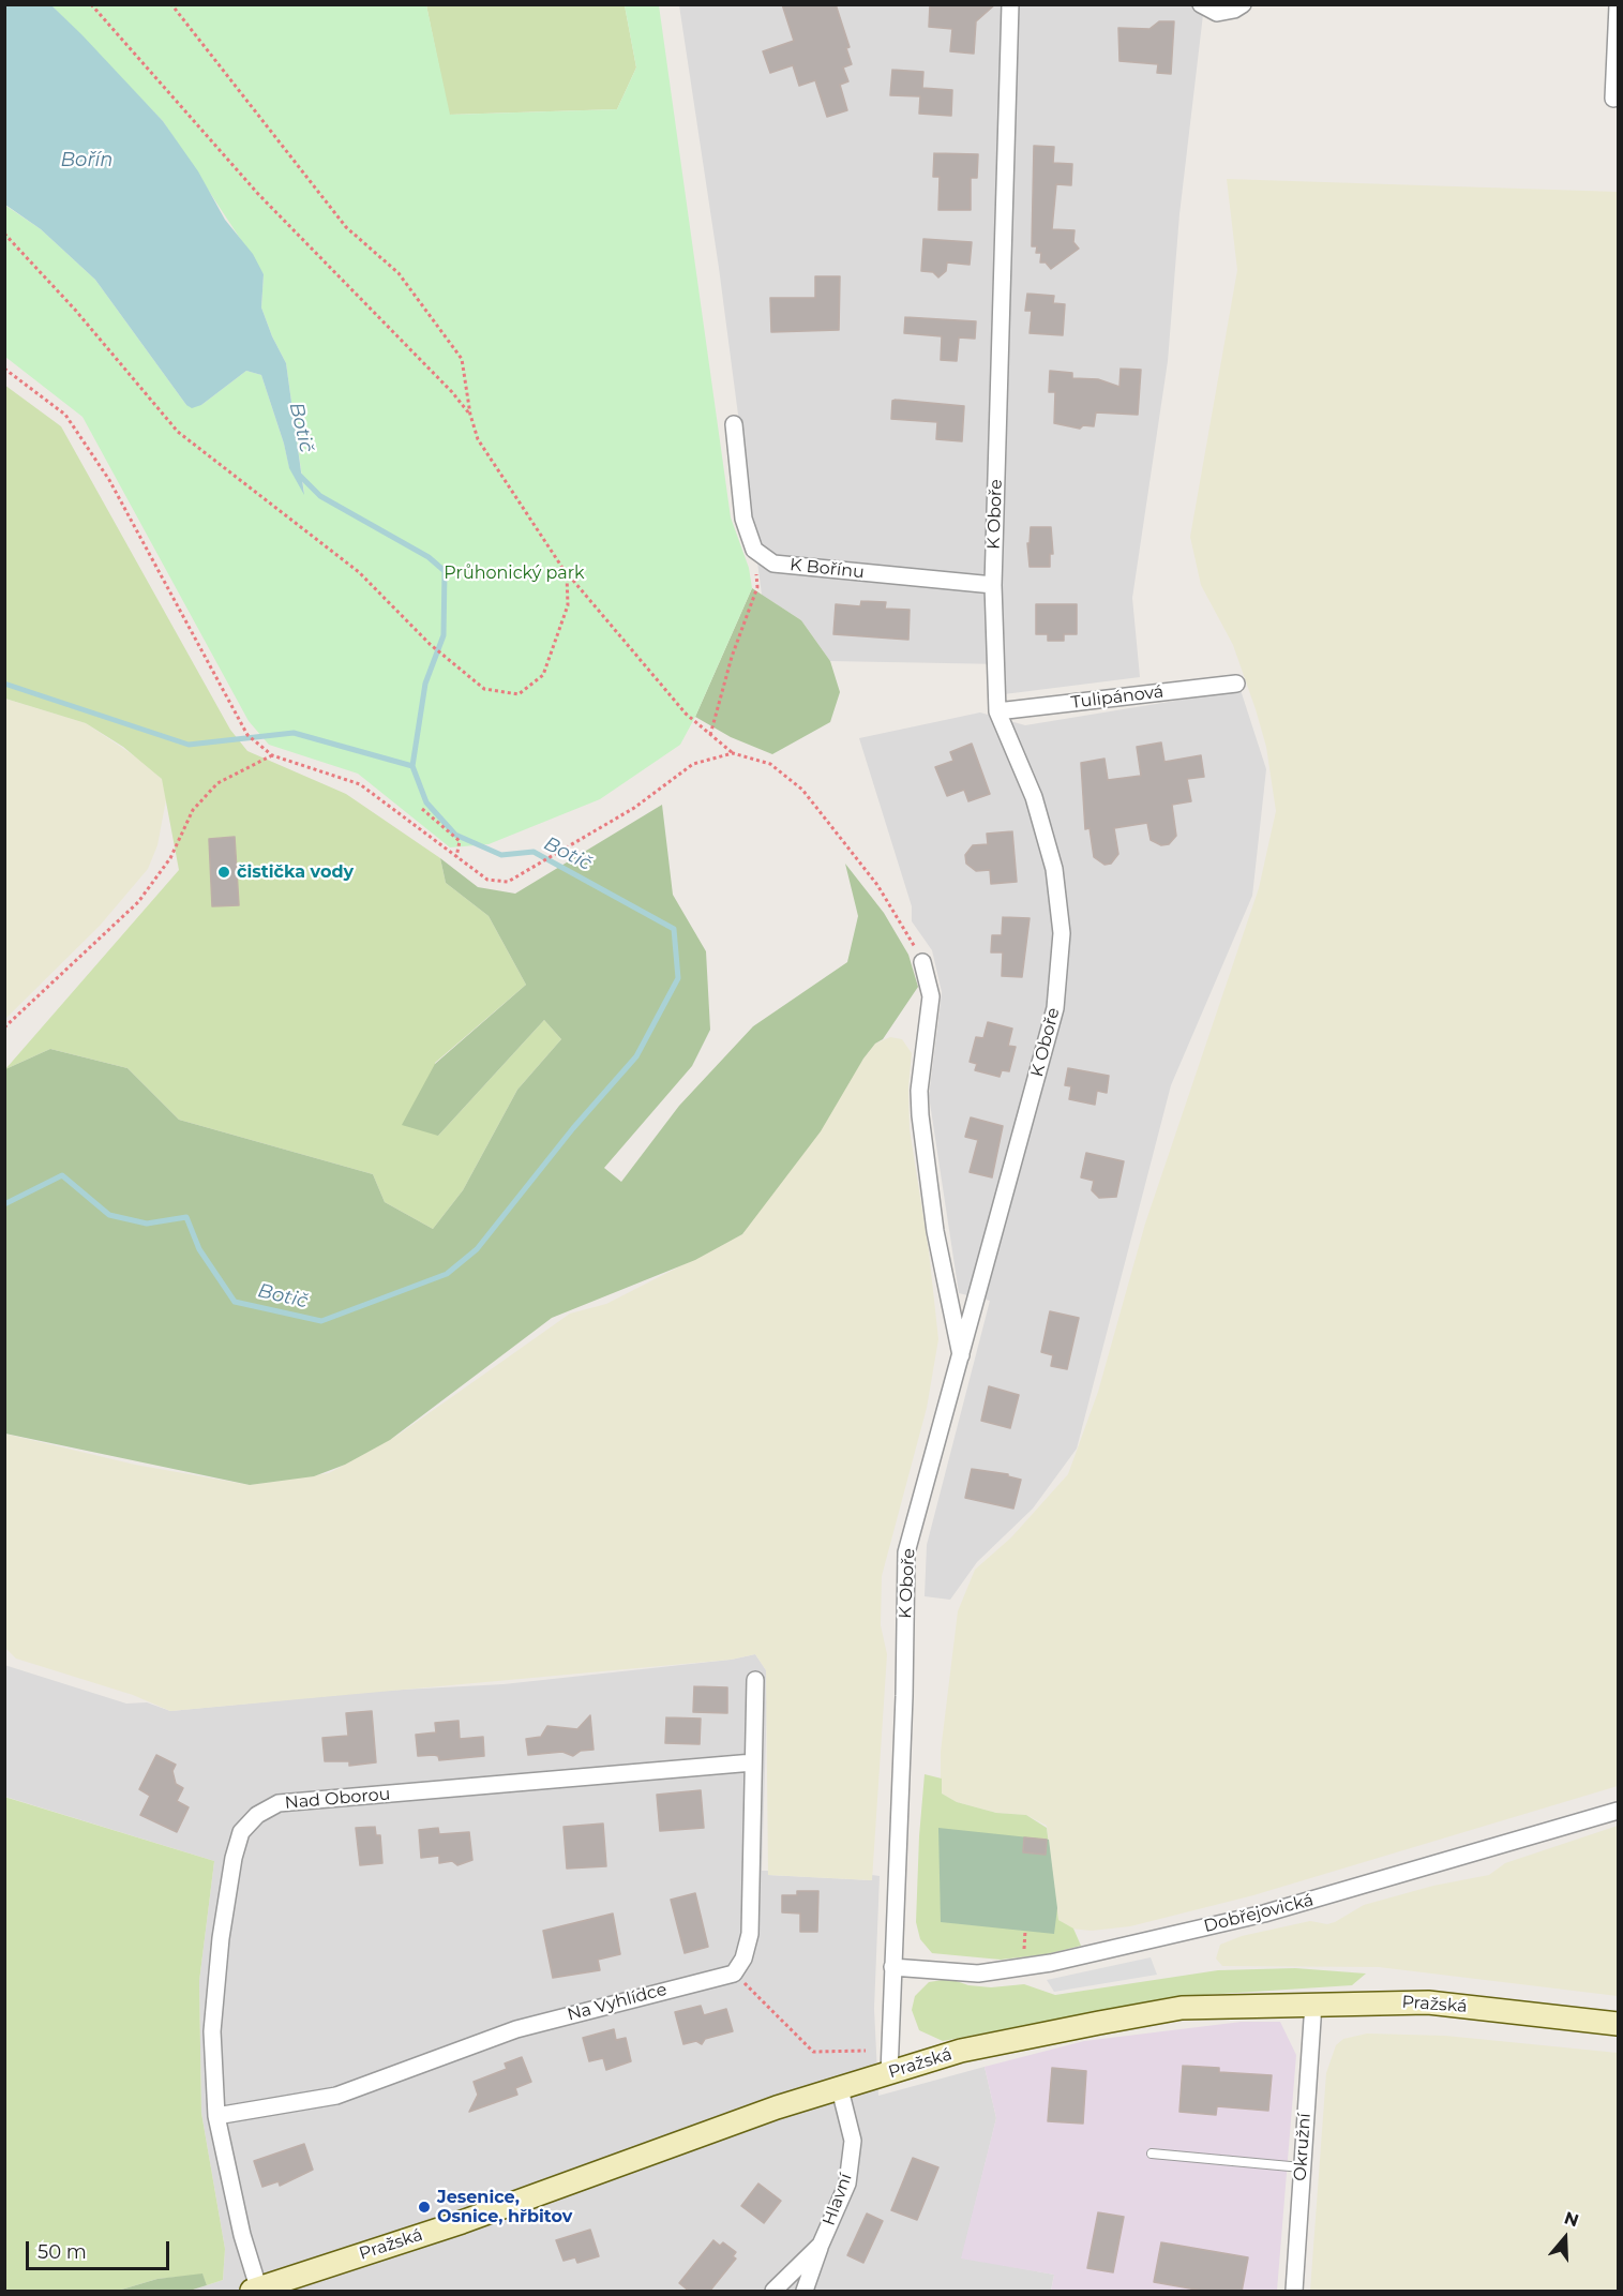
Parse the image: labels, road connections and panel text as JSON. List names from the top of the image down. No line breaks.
{"streets":{"main road":["Pražská"],"street":["K Oboře","K Bořínu","Tulipánová","Nad Oborou","Dobřejovická","Na Vyhlídce","Okružní","Hlavní"]},"crossings":[["K Oboře","K Bořínu"],["K Oboře","Tulipánová"],["K Oboře","Dobřejovická"],["K Oboře","Pražská"],["Nad Oborou","Na Vyhlídce"],["Nad Oborou","Pražská"],["Pražská","Okružní"],["Pražská","Hlavní"]],"water":["Bořín","Botič"],"parks":["Průhonický park"],"places":["čistička vody","Jesenice, Osnice, hřbitov"],"scale_bar":"50 m","north":"top"}
